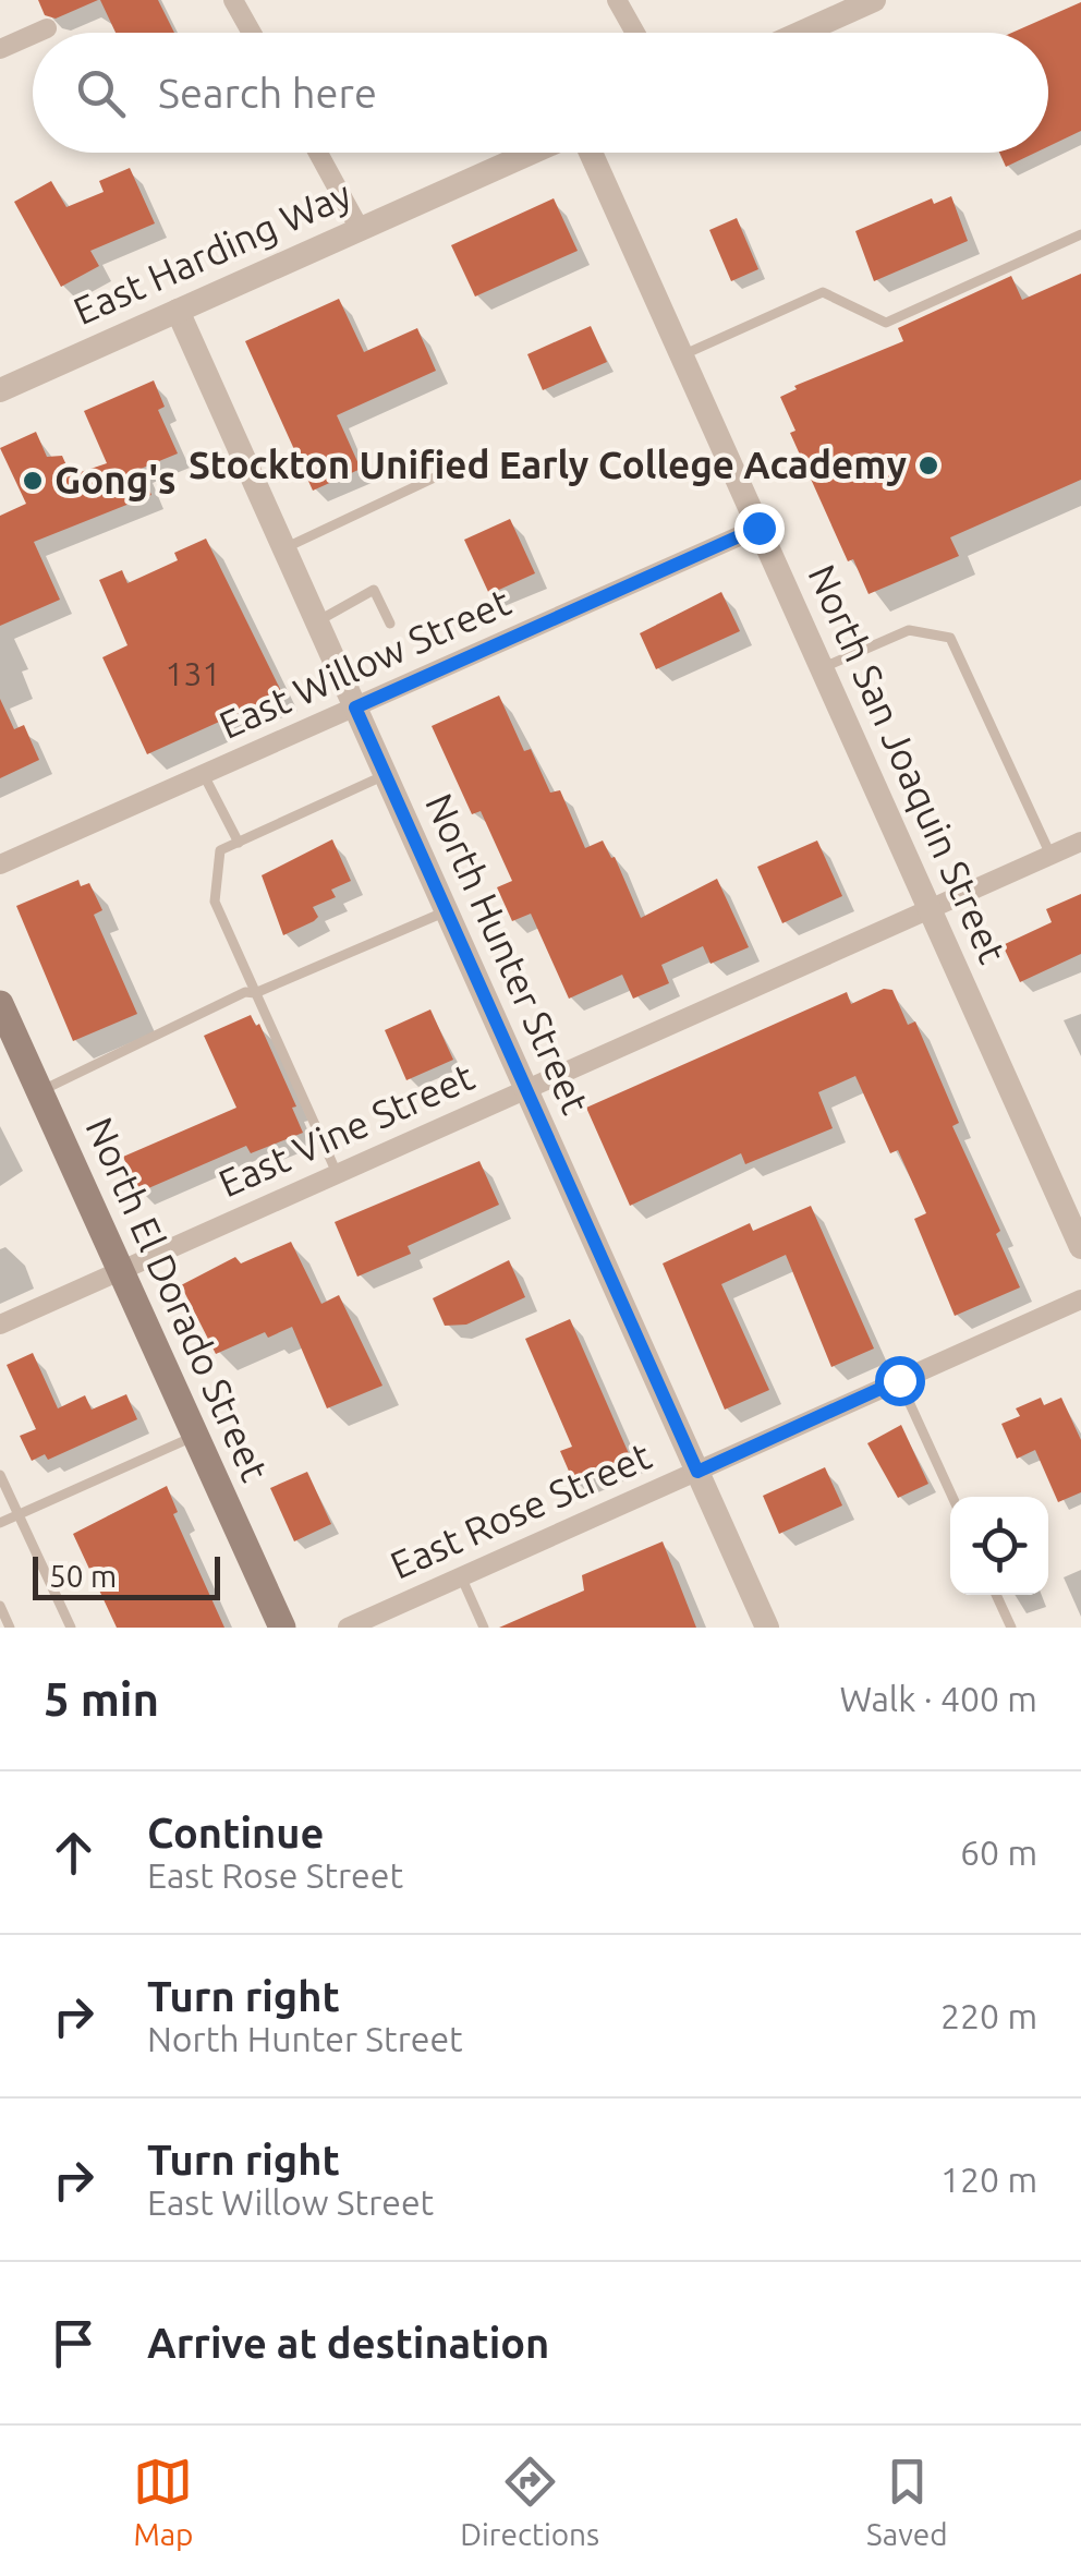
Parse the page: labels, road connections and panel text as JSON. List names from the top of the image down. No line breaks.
{"streets":{"main road":["North El Dorado Street"],"street":["East Harding Way","East Willow Street","North San Joaquin Street","North Hunter Street","East Vine Street","East Rose Street"]},"crossings":[["East Harding Way","North Hunter Street"],["East Willow Street","North San Joaquin Street"],["East Willow Street","North Hunter Street"],["North San Joaquin Street","East Vine Street"],["North Hunter Street","East Vine Street"],["North Hunter Street","East Rose Street"],["East Vine Street","North El Dorado Street"]],"places":["Stockton Unified Early College Academy","Gong's"],"house_numbers":["131"],"scale_bar":"50 m","page":{"search":"Search here","scale":"50 m","heading":["5 min","Walk · 400 m"],"list":[["Continue","East Rose Street","60 m"],["Turn right","North Hunter Street","220 m"],["Turn right","East Willow Street","120 m"],"Arrive at destination"],"nav":["Map","Directions","Saved"]}}
